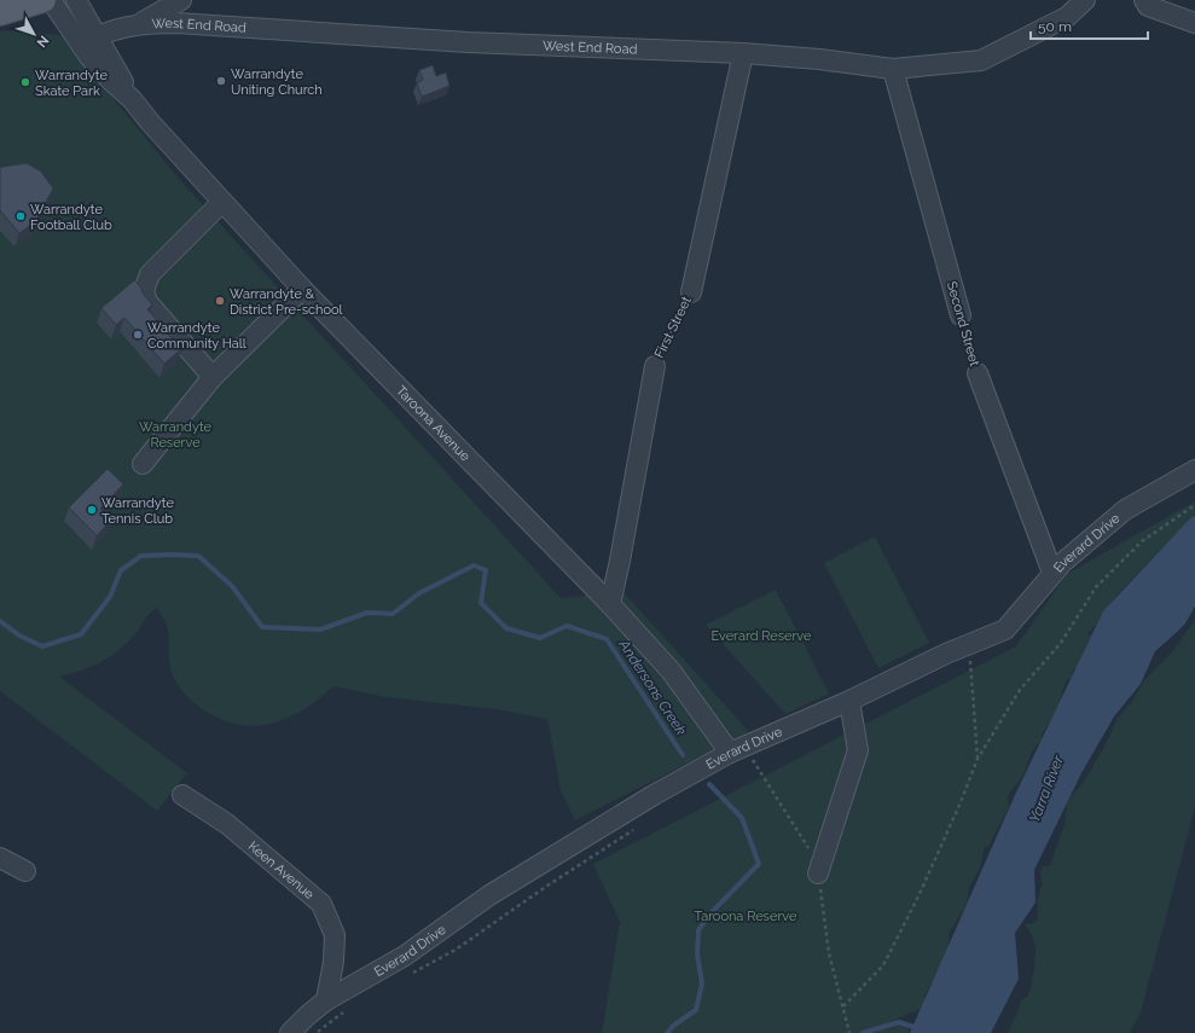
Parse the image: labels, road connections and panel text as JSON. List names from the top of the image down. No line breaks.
{"streets":{"street":["West End Road","Second Street","First Street","Taroona Avenue","Everard Drive","Keen Avenue"]},"crossings":[["West End Road","Second Street"],["West End Road","First Street"],["West End Road","Taroona Avenue"],["Second Street","Everard Drive"],["First Street","Taroona Avenue"],["Taroona Avenue","Everard Drive"],["Everard Drive","Keen Avenue"]],"water":["Andersons Creek","Yarra River"],"parks":["Warrandyte Reserve","Everard Reserve","Taroona Reserve"],"places":["Warrandyte Uniting Church","Warrandyte Skate Park","Warrandyte Football Club","Warrandyte & District Pre-school","Warrandyte Community Hall","Warrandyte Tennis Club"],"scale_bar":"50 m","north":"bottom right"}
